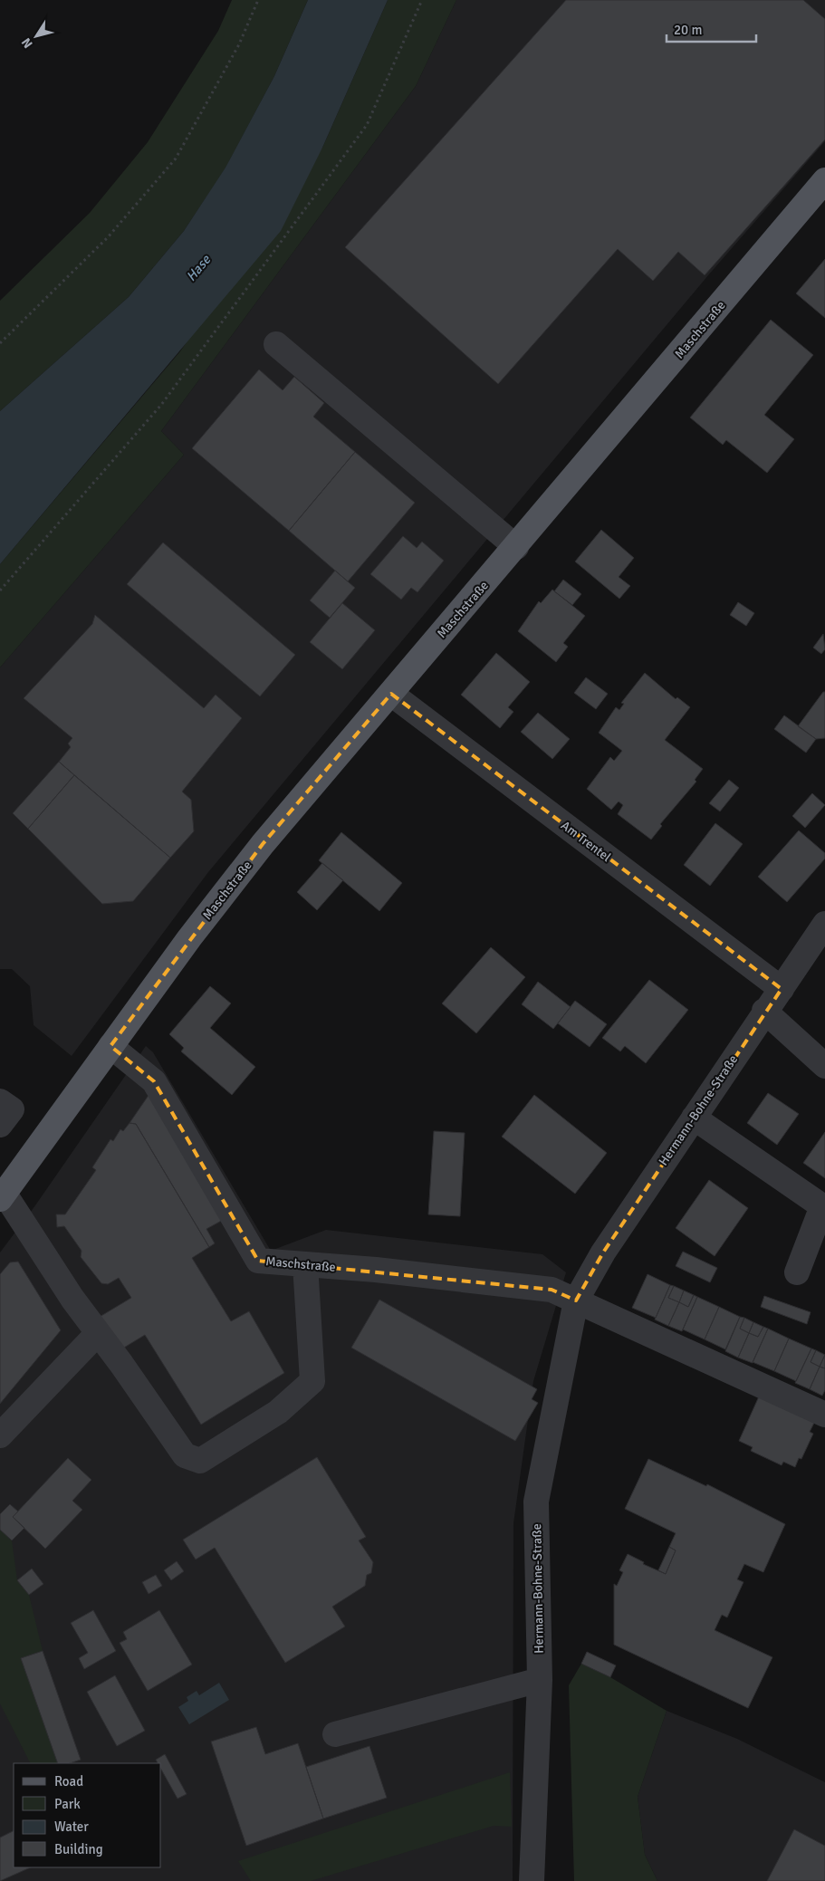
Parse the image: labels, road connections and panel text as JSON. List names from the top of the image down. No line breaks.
{"streets":{"main road":["Maschstraße"],"street":["Am Trentel","Hermann-Bohne-Straße"]},"crossings":[["Maschstraße","Am Trentel"],["Maschstraße","Hermann-Bohne-Straße"],["Am Trentel","Hermann-Bohne-Straße"]],"water":["Hase"],"legend":["Road","Park","Water","Building"],"scale_bar":"20 m","north":"bottom left"}
